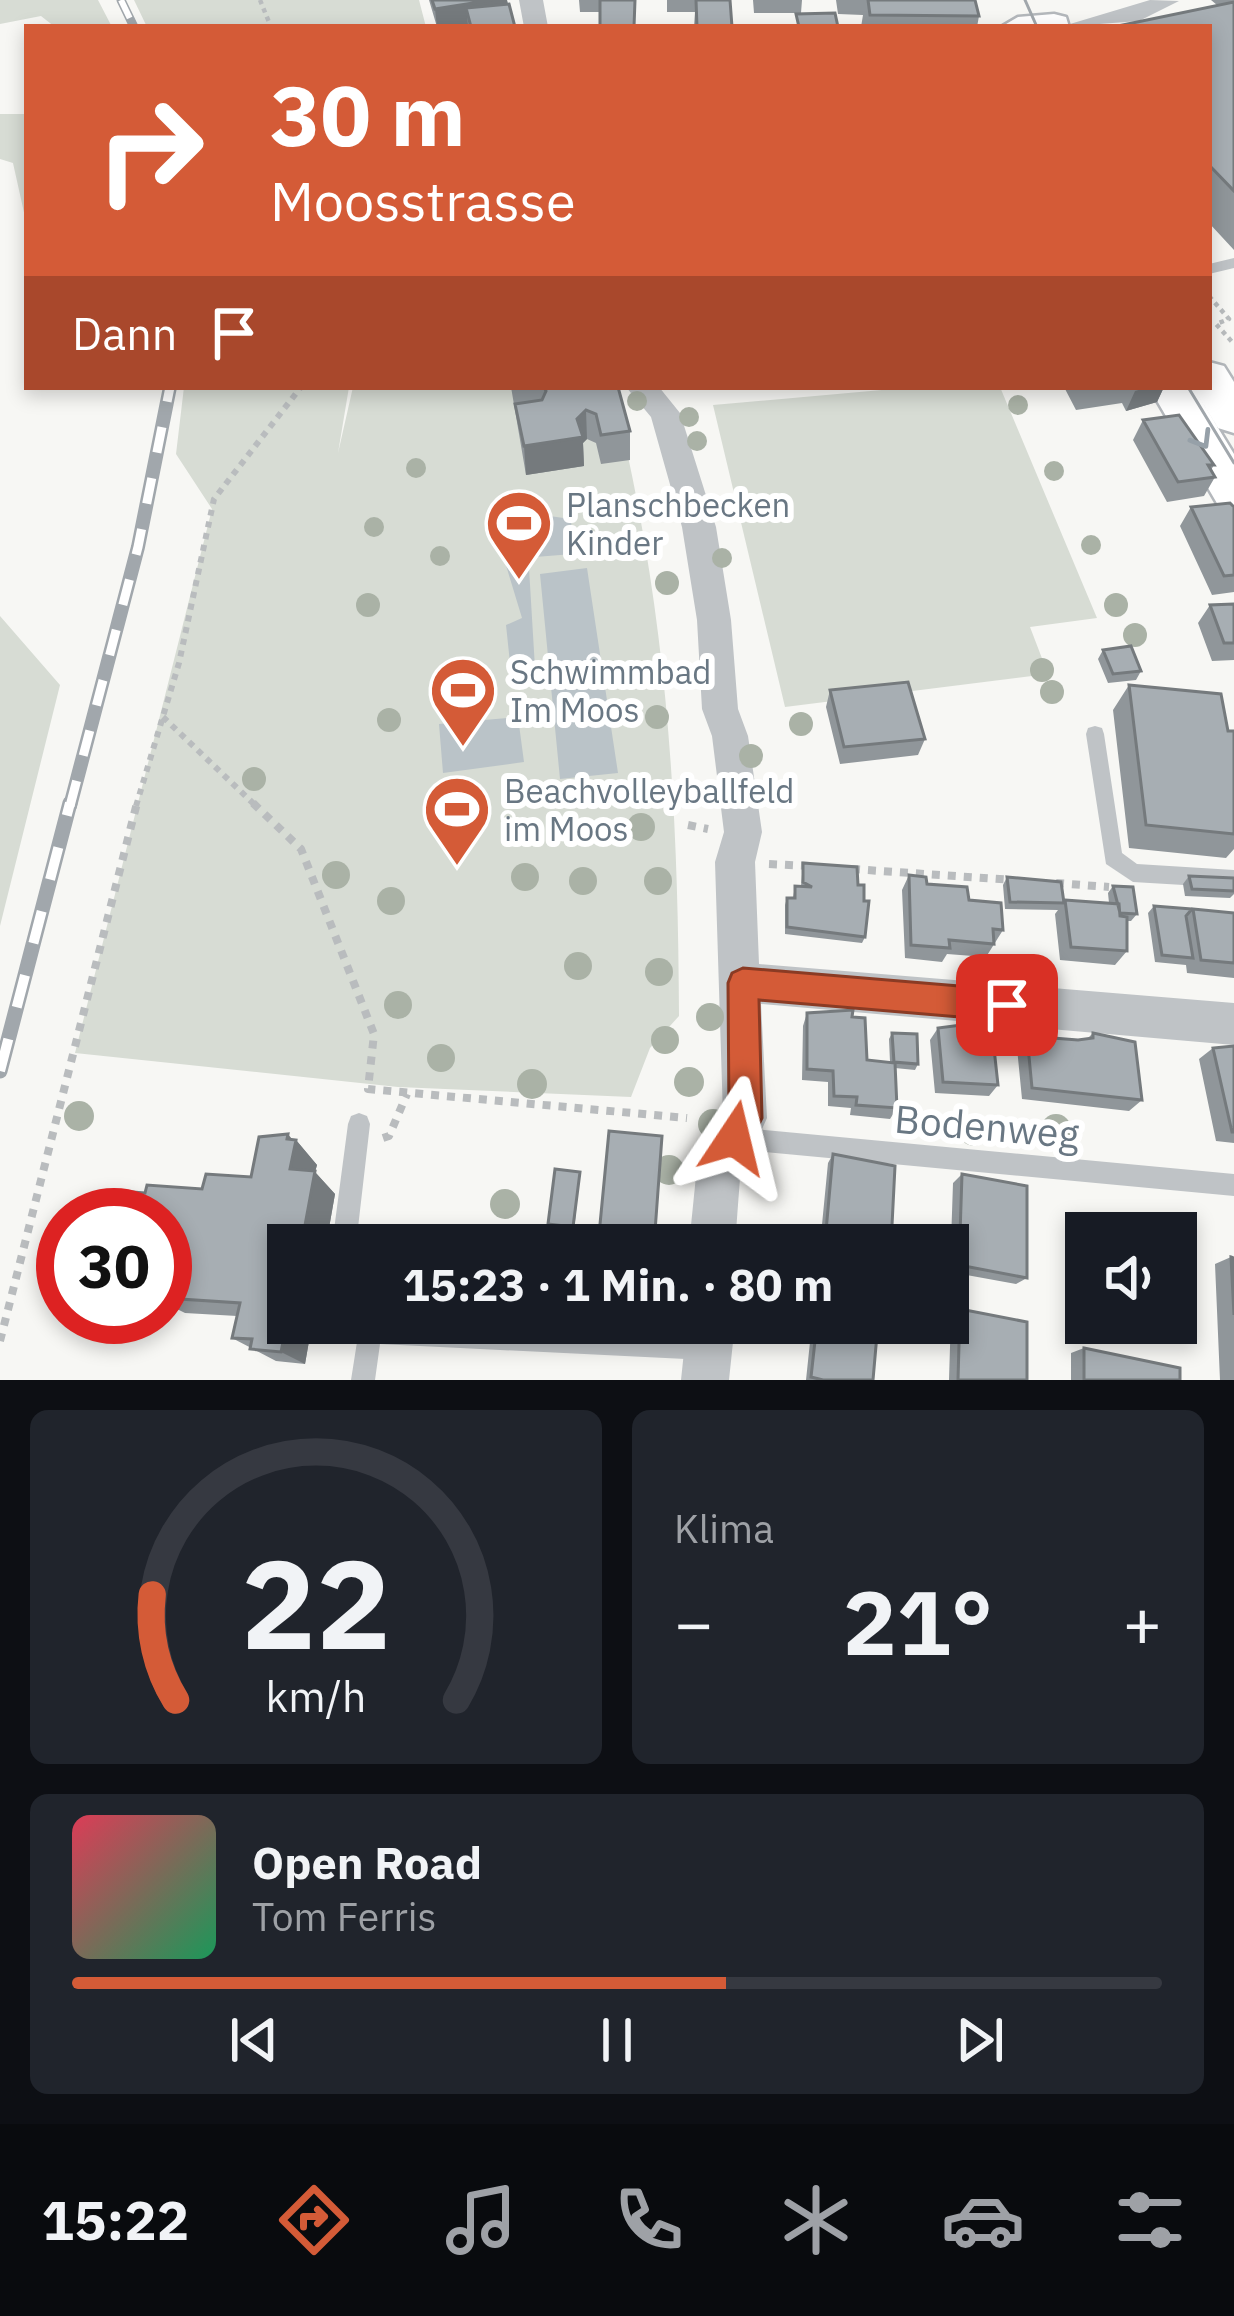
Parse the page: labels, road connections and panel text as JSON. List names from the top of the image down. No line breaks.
{"streets":{"lane":["Bodenweg"]},"places":{"sports":["Planschbecken Kinder","Schwimmbad Im Moos","Beachvolleyballfeld im Moos"]},"page":{"turn":["30 m","Moosstrasse"],"then":"Dann","limit":"30","trip":"15:23 · 1 Min. · 80 m","tile":"Klima","heat":["−","21°","+"],"song":["Open Road","Tom Ferris"],"tabs":"15:22","gauge":["22","km/h"]}}
